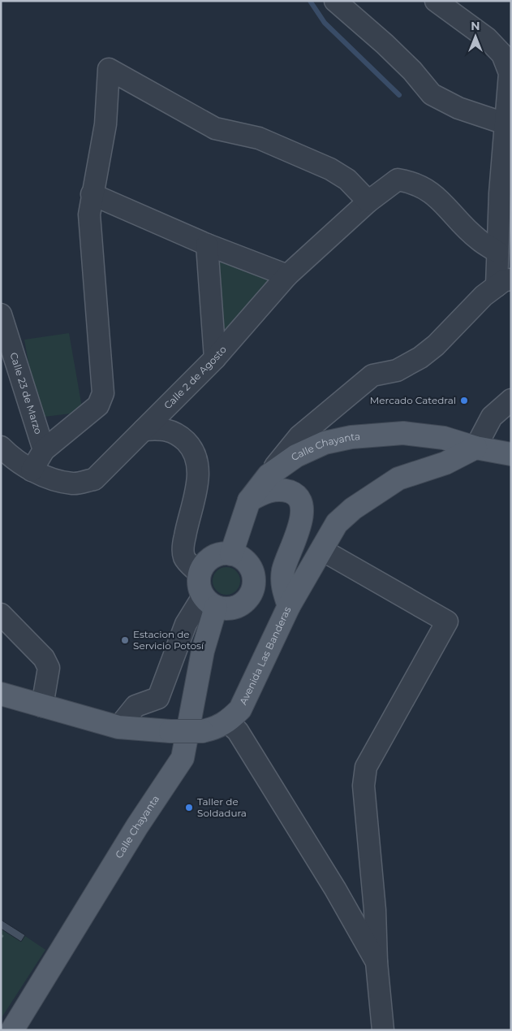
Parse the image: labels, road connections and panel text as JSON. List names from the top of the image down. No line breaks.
{"streets":{"main road":["Calle Chayanta","Avenida Las Banderas"],"street":["Calle 2 de Agosto","Calle 23 de Marzo"]},"crossings":[["Calle Chayanta","Avenida Las Banderas"]],"places":["Mercado Catedral","Estacion de Servicio Potosí","Taller de Soldadura"],"north":"top"}
